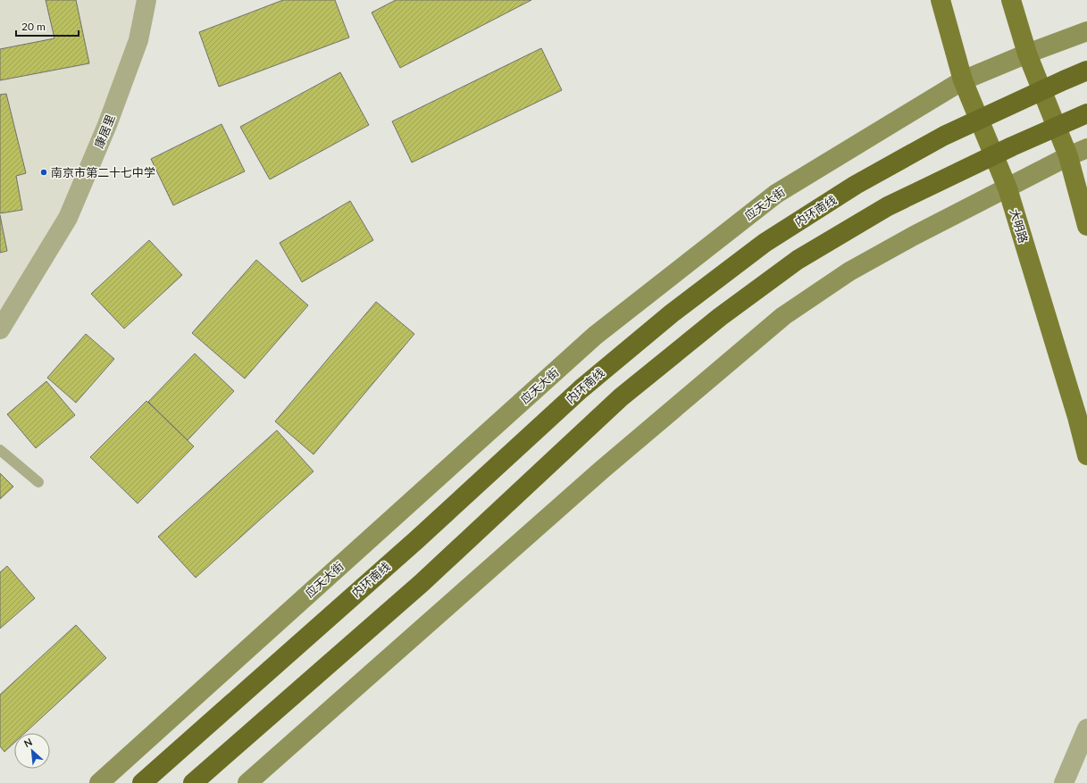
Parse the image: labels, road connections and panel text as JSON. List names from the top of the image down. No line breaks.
{"streets":{"highway":["内环南线"],"main road":["应天大街","大明路"],"street":["康居里"]},"crossings":[["应天大街","大明路"]],"places":["南京市第二十七中学"],"scale_bar":"20 m","north":"top left"}
